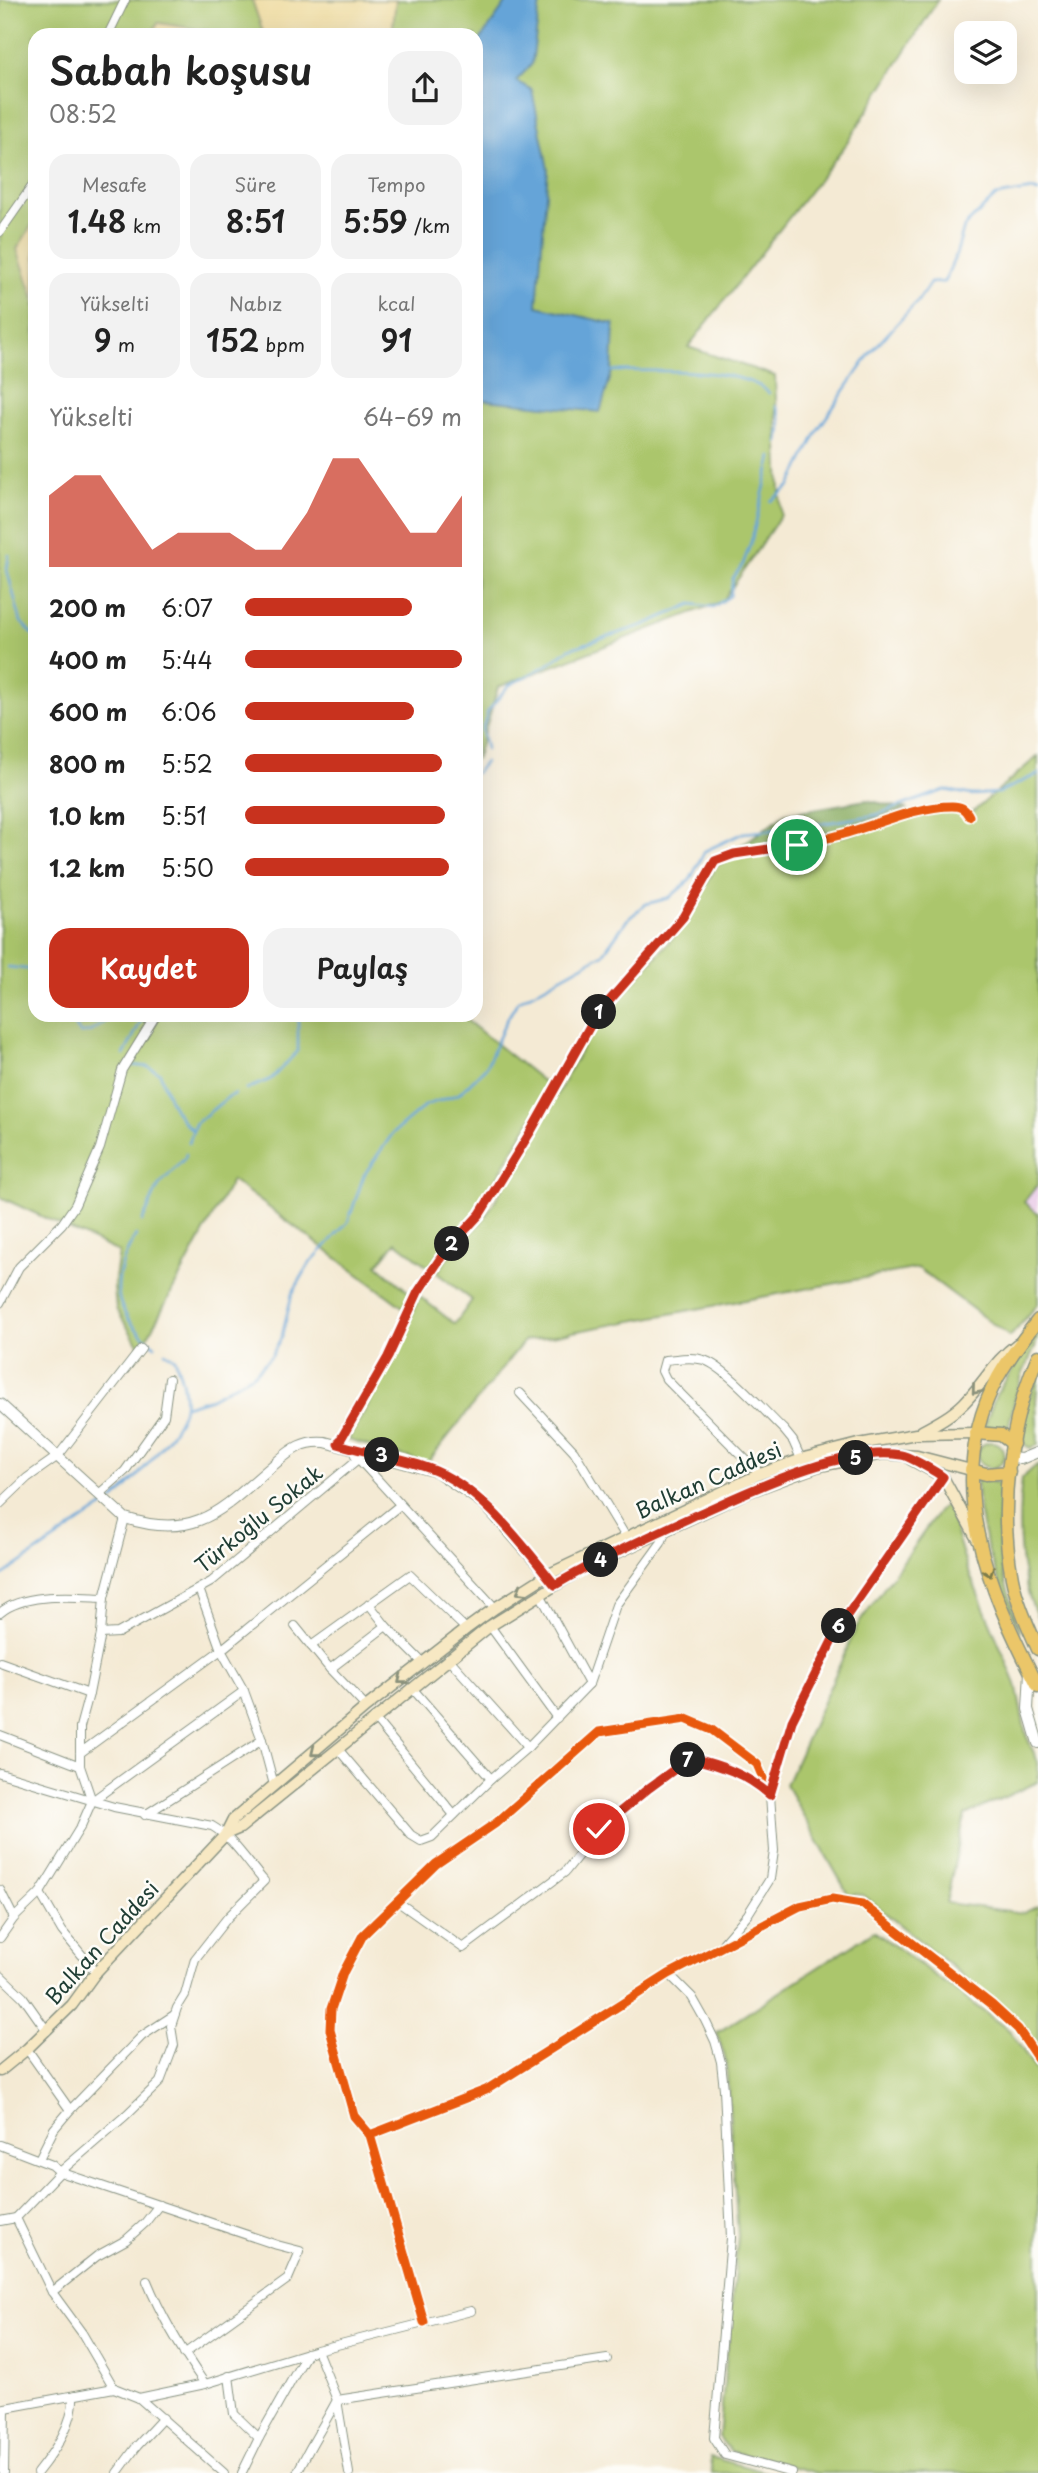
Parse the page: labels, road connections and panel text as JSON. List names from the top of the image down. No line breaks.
{"streets":{"main road":["Balkan Caddesi"],"street":["Türkoğlu Sokak"]},"page":{"heading":["Sabah koşusu","08:52"],"stats":[["Mesafe","1.48 km"],["Süre","8:51"],["Tempo","5:59 /km"],["Yükselti","9 m"],["Nabız","152 bpm"],["kcal","91"]],"chart":["Yükselti","64–69 m"],"list":[{"name":"200 m","note":"6:07"},{"name":"400 m","note":"5:44"},{"name":"600 m","note":"6:06"},{"name":"800 m","note":"5:52"},{"name":"1.0 km","note":"5:51"},{"name":"1.2 km","note":"5:50"}],"buttons":["Kaydet","Paylaş"],"pins":["1","2","3","5","4","6","7"]}}
